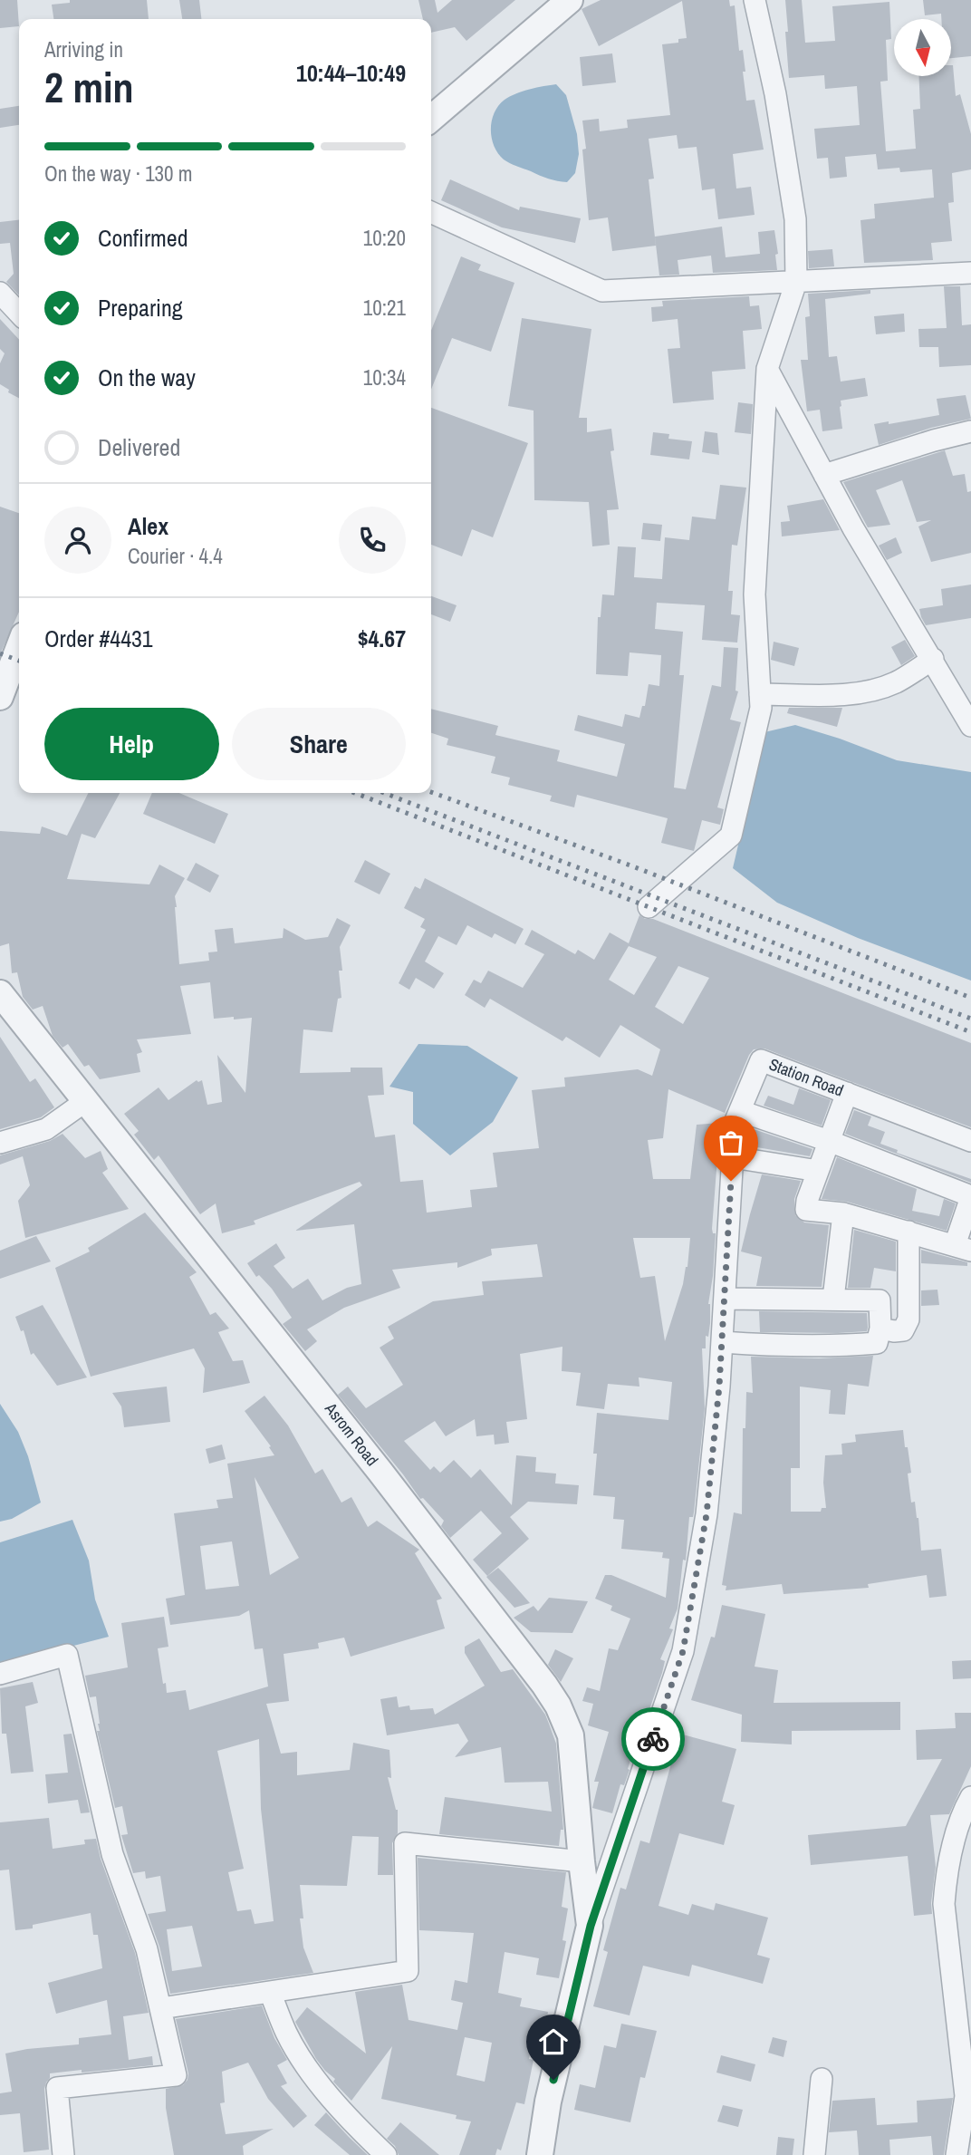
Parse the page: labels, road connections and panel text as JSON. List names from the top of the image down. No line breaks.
{"streets":{"street":["Station Road","Asrom Road"]},"crossings":[["Station Road","Asrom Road"]],"north":"bottom","page":{"heading":["2 min","Arriving in","10:44–10:49"],"panel":["Alex","Courier · 4.4","Order #4431","$4.67"],"bar":"On the way · 130 m","list":[["Confirmed","10:20"],["Preparing","10:21"],["On the way","10:34"],"Delivered"],"buttons":["Help","Share"]}}
